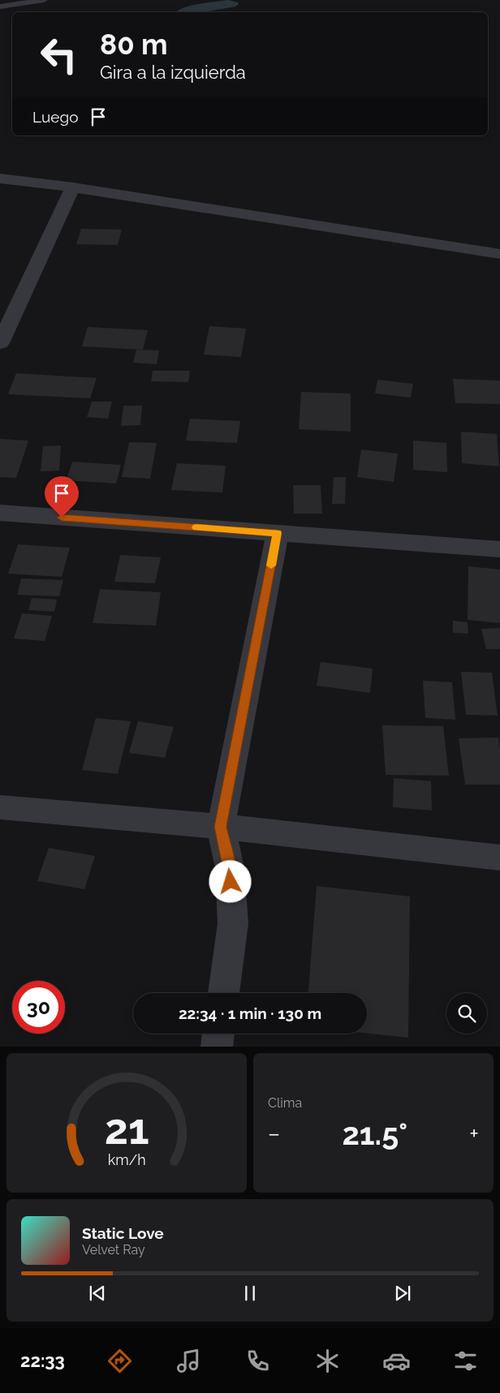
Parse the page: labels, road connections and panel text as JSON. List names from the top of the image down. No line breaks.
{"page":{"turn":["80 m","Gira a la izquierda"],"then":"Luego","limit":"30","trip":"22:34 · 1 min · 130 m","tile":"Clima","heat":["−","21.5°","+"],"song":["Static Love","Velvet Ray"],"tabs":"22:33","gauge":["21","km/h"]}}
